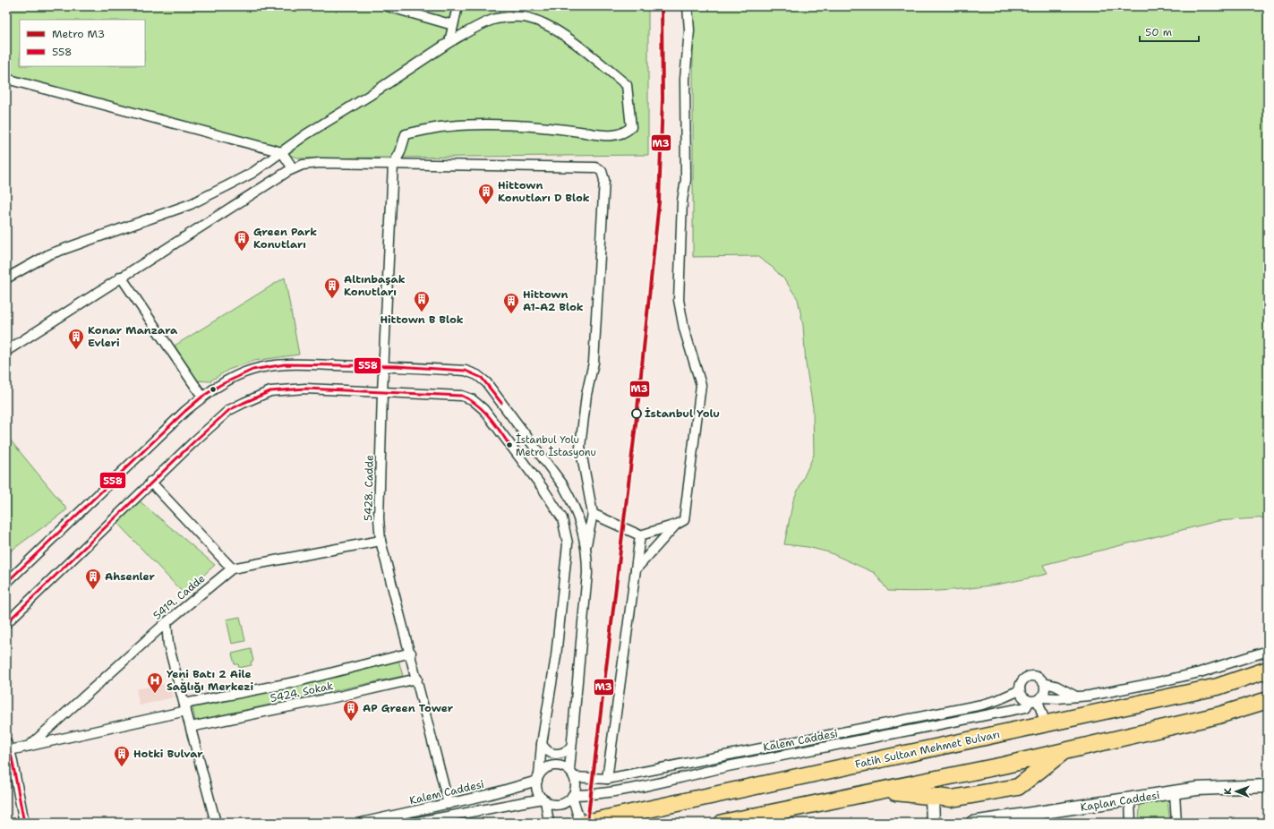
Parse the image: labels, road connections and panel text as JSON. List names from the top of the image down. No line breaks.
{"streets":{"highway":["Fatih Sultan Mehmet Bulvarı"],"street":["5428. Cadde","5419. Cadde","5424. Sokak","Kalem Caddesi","Kaplan Caddesi"]},"crossings":[["5428. Cadde","5419. Cadde"],["5428. Cadde","5424. Sokak"],["5428. Cadde","Kalem Caddesi"]],"places":{"building":["Hittown Konutları D Blok","Green Park Konutları","Altınbaşak Konutları","Hittown B Blok","Hittown A1-A2 Blok","Konar Manzara Evleri","Ahsenler","AP Green Tower","Hotki Bulvar"],"other":["İstanbul Yolu","İstanbul Yolu Metro İstasyonu"],"hospital":["Yeni Batı 2 Aile Sağlığı Merkezi"]},"lines":["metro line M3","transit line 558"],"legend":["Metro M3","558"],"scale_bar":"50 m","north":"left"}
